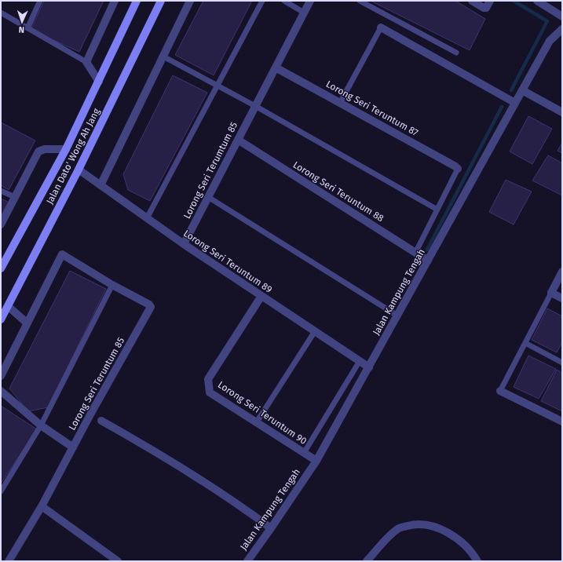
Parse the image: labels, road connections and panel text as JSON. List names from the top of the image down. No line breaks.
{"streets":{"main road":["Jalan Dato' Wong Ah Jang"],"street":["Lorong Seri Teruntum 87","Lorong Seri Terumtum 85","Lorong Seri Teruntum 88","Lorong Seri Teruntum 89","Jalan Kampung Tengah","Lorong Seri Teruntum 85","Lorong Seri Teruntum 90"]},"crossings":[["Jalan Dato' Wong Ah Jang","Lorong Seri Teruntum 89"],["Lorong Seri Terumtum 85","Lorong Seri Teruntum 88"],["Lorong Seri Terumtum 85","Lorong Seri Teruntum 89"],["Lorong Seri Teruntum 88","Jalan Kampung Tengah"],["Lorong Seri Teruntum 89","Jalan Kampung Tengah"],["Lorong Seri Teruntum 89","Lorong Seri Teruntum 90"],["Jalan Kampung Tengah","Lorong Seri Teruntum 90"]],"north":"bottom"}
